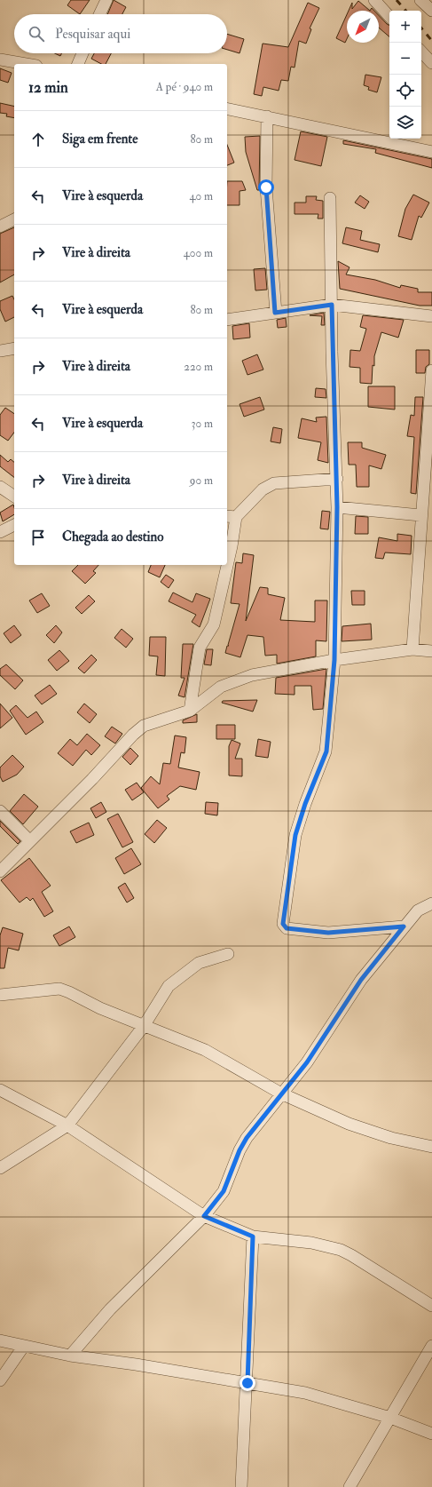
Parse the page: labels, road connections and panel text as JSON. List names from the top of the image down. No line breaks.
{"north":"bottom left","page":{"map_buttons":["+","−"],"search":"Pesquisar aqui","heading":["12 min","A pé · 940 m"],"list":[["Siga em frente","80 m"],["Vire à esquerda","40 m"],["Vire à direita","400 m"],["Vire à esquerda","80 m"],["Vire à direita","220 m"],["Vire à esquerda","30 m"],["Vire à direita","90 m"],"Chegada ao destino"]}}
